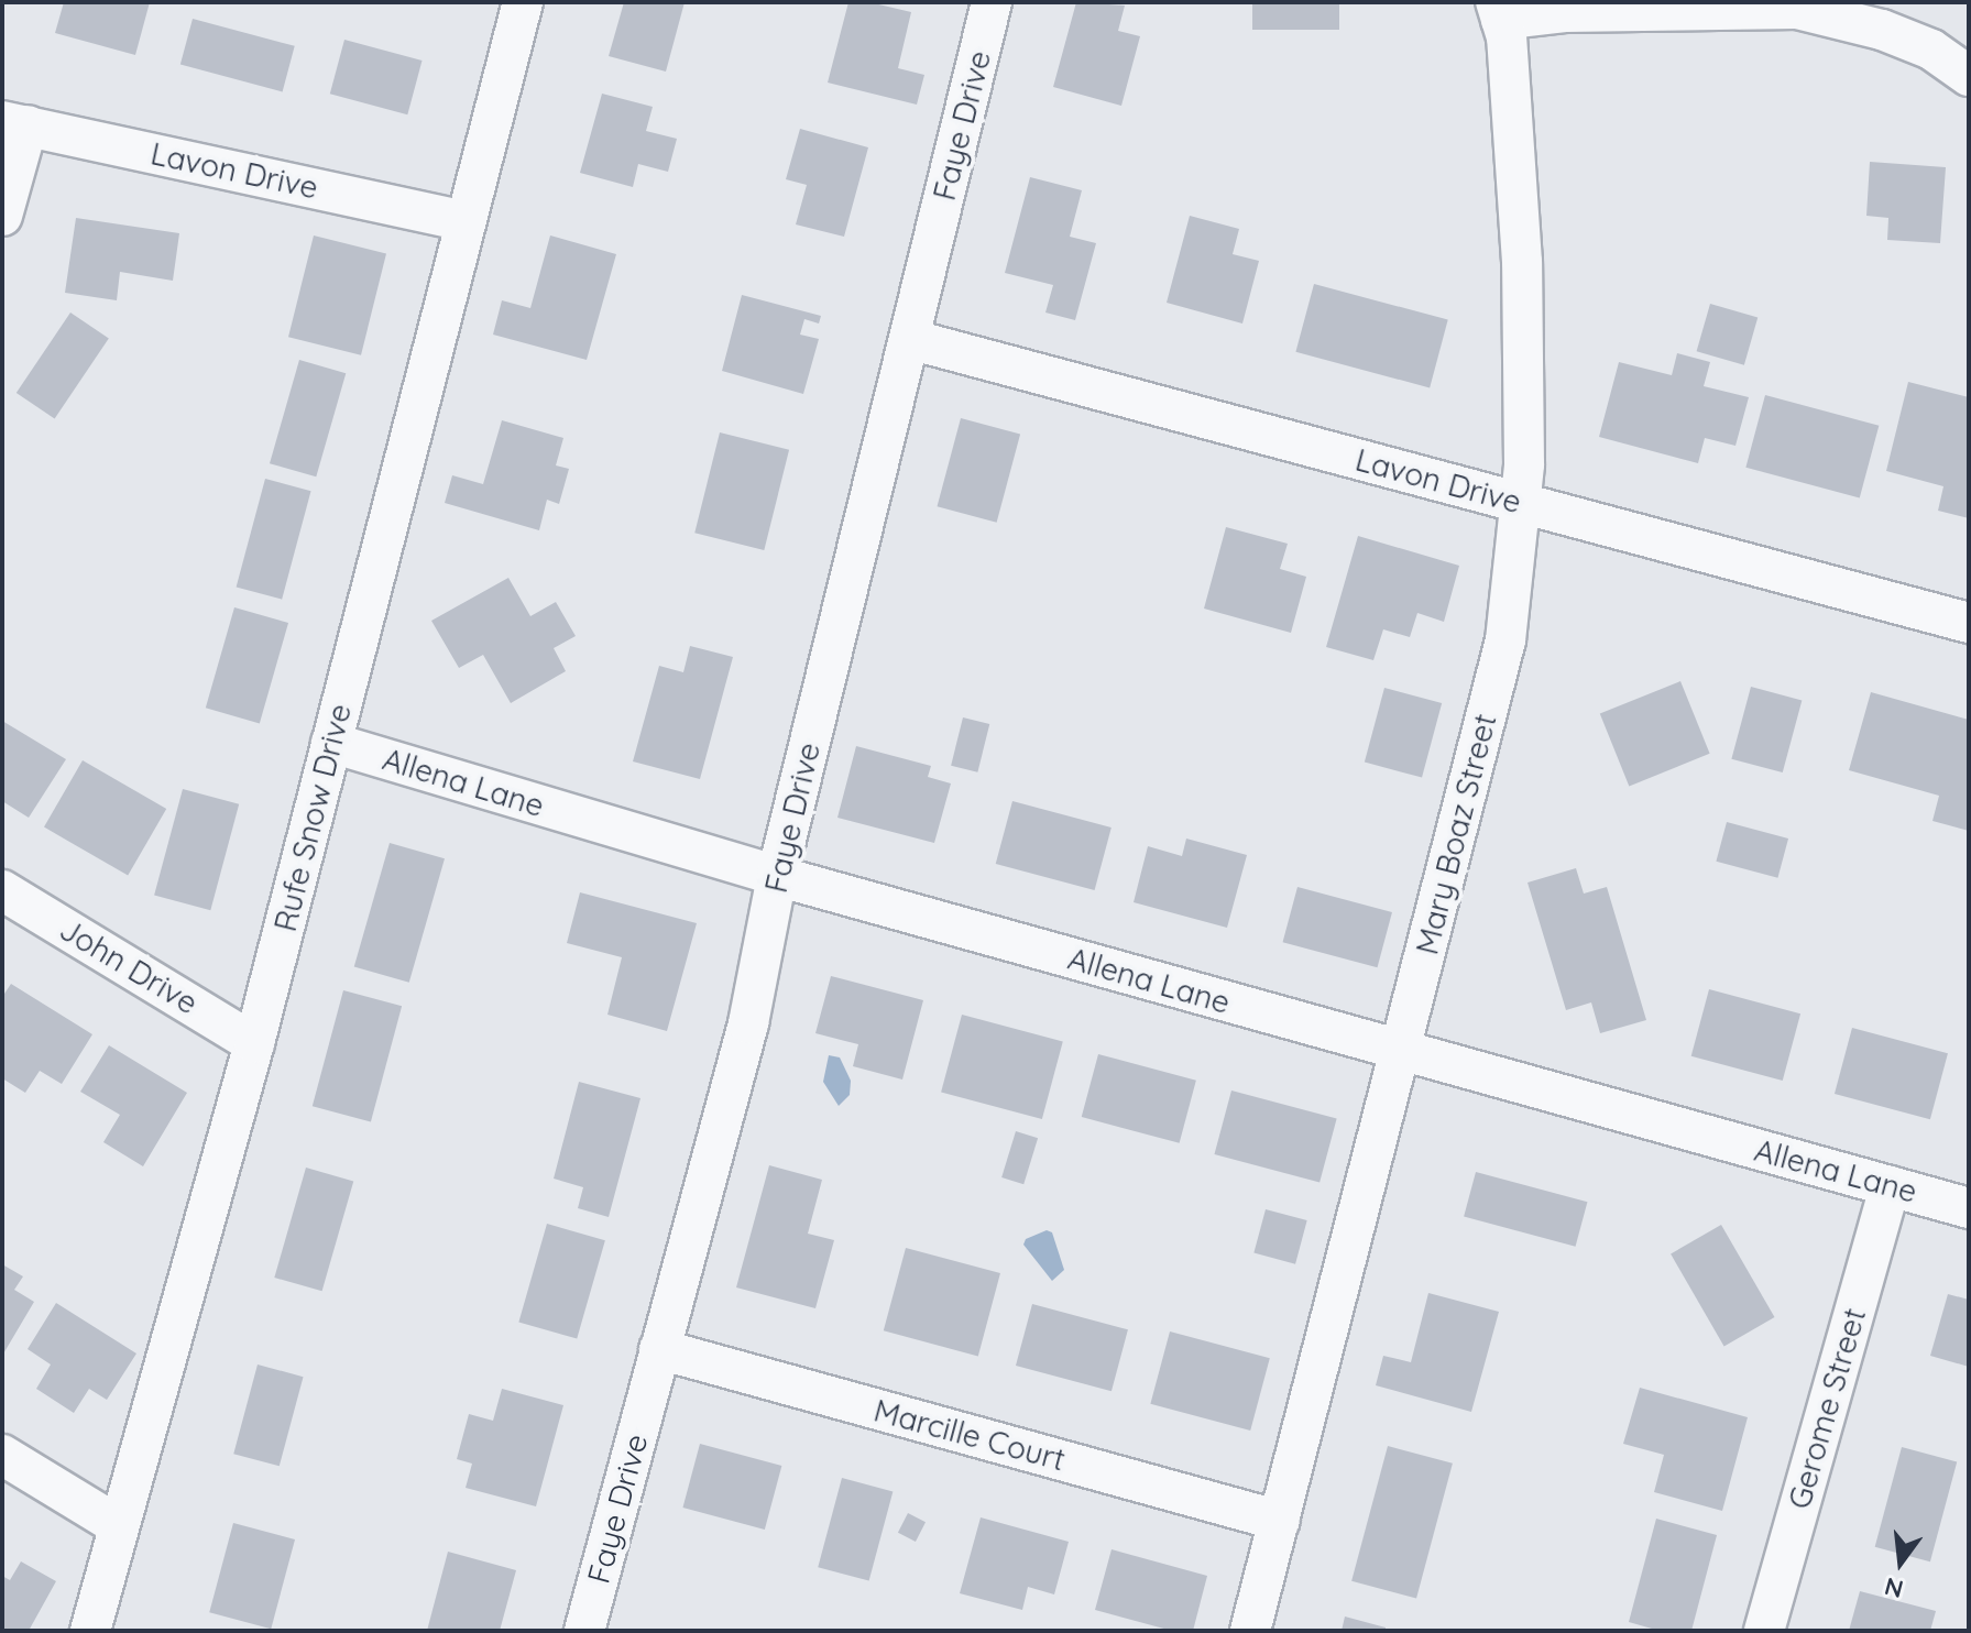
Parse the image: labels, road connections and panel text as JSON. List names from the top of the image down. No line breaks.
{"streets":{"street":["Faye Drive","Lavon Drive","Allena Lane","Rufe Snow Drive","Mary Boaz Street","John Drive","Gerome Street","Marcille Court"]},"crossings":[["Faye Drive","Lavon Drive"],["Faye Drive","Allena Lane"],["Faye Drive","Marcille Court"],["Lavon Drive","Rufe Snow Drive"],["Lavon Drive","Mary Boaz Street"],["Allena Lane","Rufe Snow Drive"],["Allena Lane","Mary Boaz Street"],["Allena Lane","Gerome Street"],["Rufe Snow Drive","John Drive"],["Mary Boaz Street","Marcille Court"]],"north":"bottom"}
